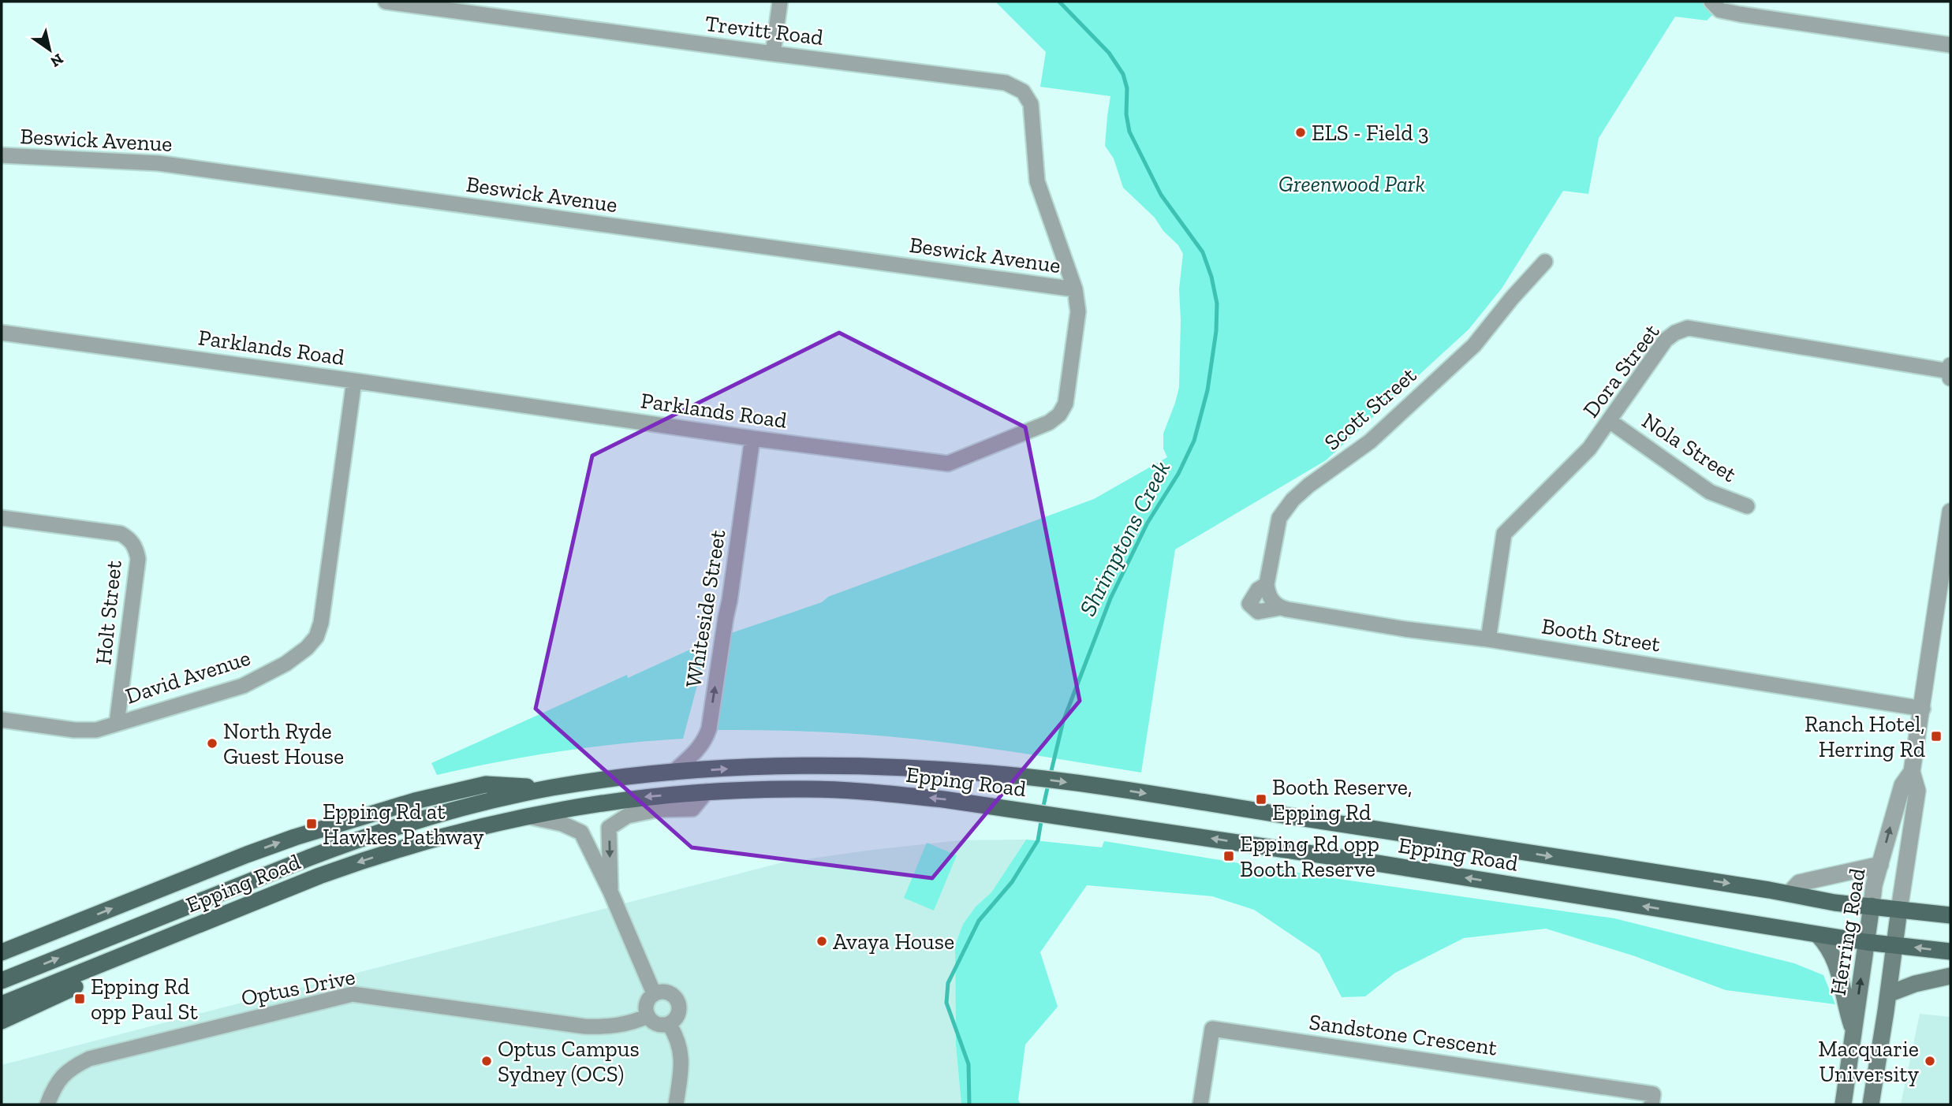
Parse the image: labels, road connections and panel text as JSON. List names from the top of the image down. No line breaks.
{"streets":{"main road":["Epping Road","Herring Road"],"street":["Trevitt Road","Beswick Avenue","Parklands Road","Dora Street","Scott Street","Nola Street","Whiteside Street","Holt Street","Booth Street","David Avenue","Optus Drive","Sandstone Crescent"]},"crossings":[["Trevitt Road","Parklands Road"],["Beswick Avenue","Parklands Road"],["Parklands Road","Whiteside Street"],["Parklands Road","David Avenue"],["Dora Street","Nola Street"],["Dora Street","Booth Street"],["Scott Street","Booth Street"],["Whiteside Street","Epping Road"],["Holt Street","David Avenue"],["Booth Street","Herring Road"],["Epping Road","Herring Road"]],"one_way":["Whiteside Street"],"water":["Shrimptons Creek"],"parks":["Greenwood Park"],"places":{"other":["ELS - Field 3","North Ryde Guest House","Avaya House","Optus Campus Sydney (OCS)","Macquarie University"],"transit":["Ranch Hotel, Herring Rd","Booth Reserve, Epping Rd","Epping Rd at Hawkes Pathway","Epping Rd opp Booth Reserve","Epping Rd opp Paul St"]},"north":"bottom right"}
